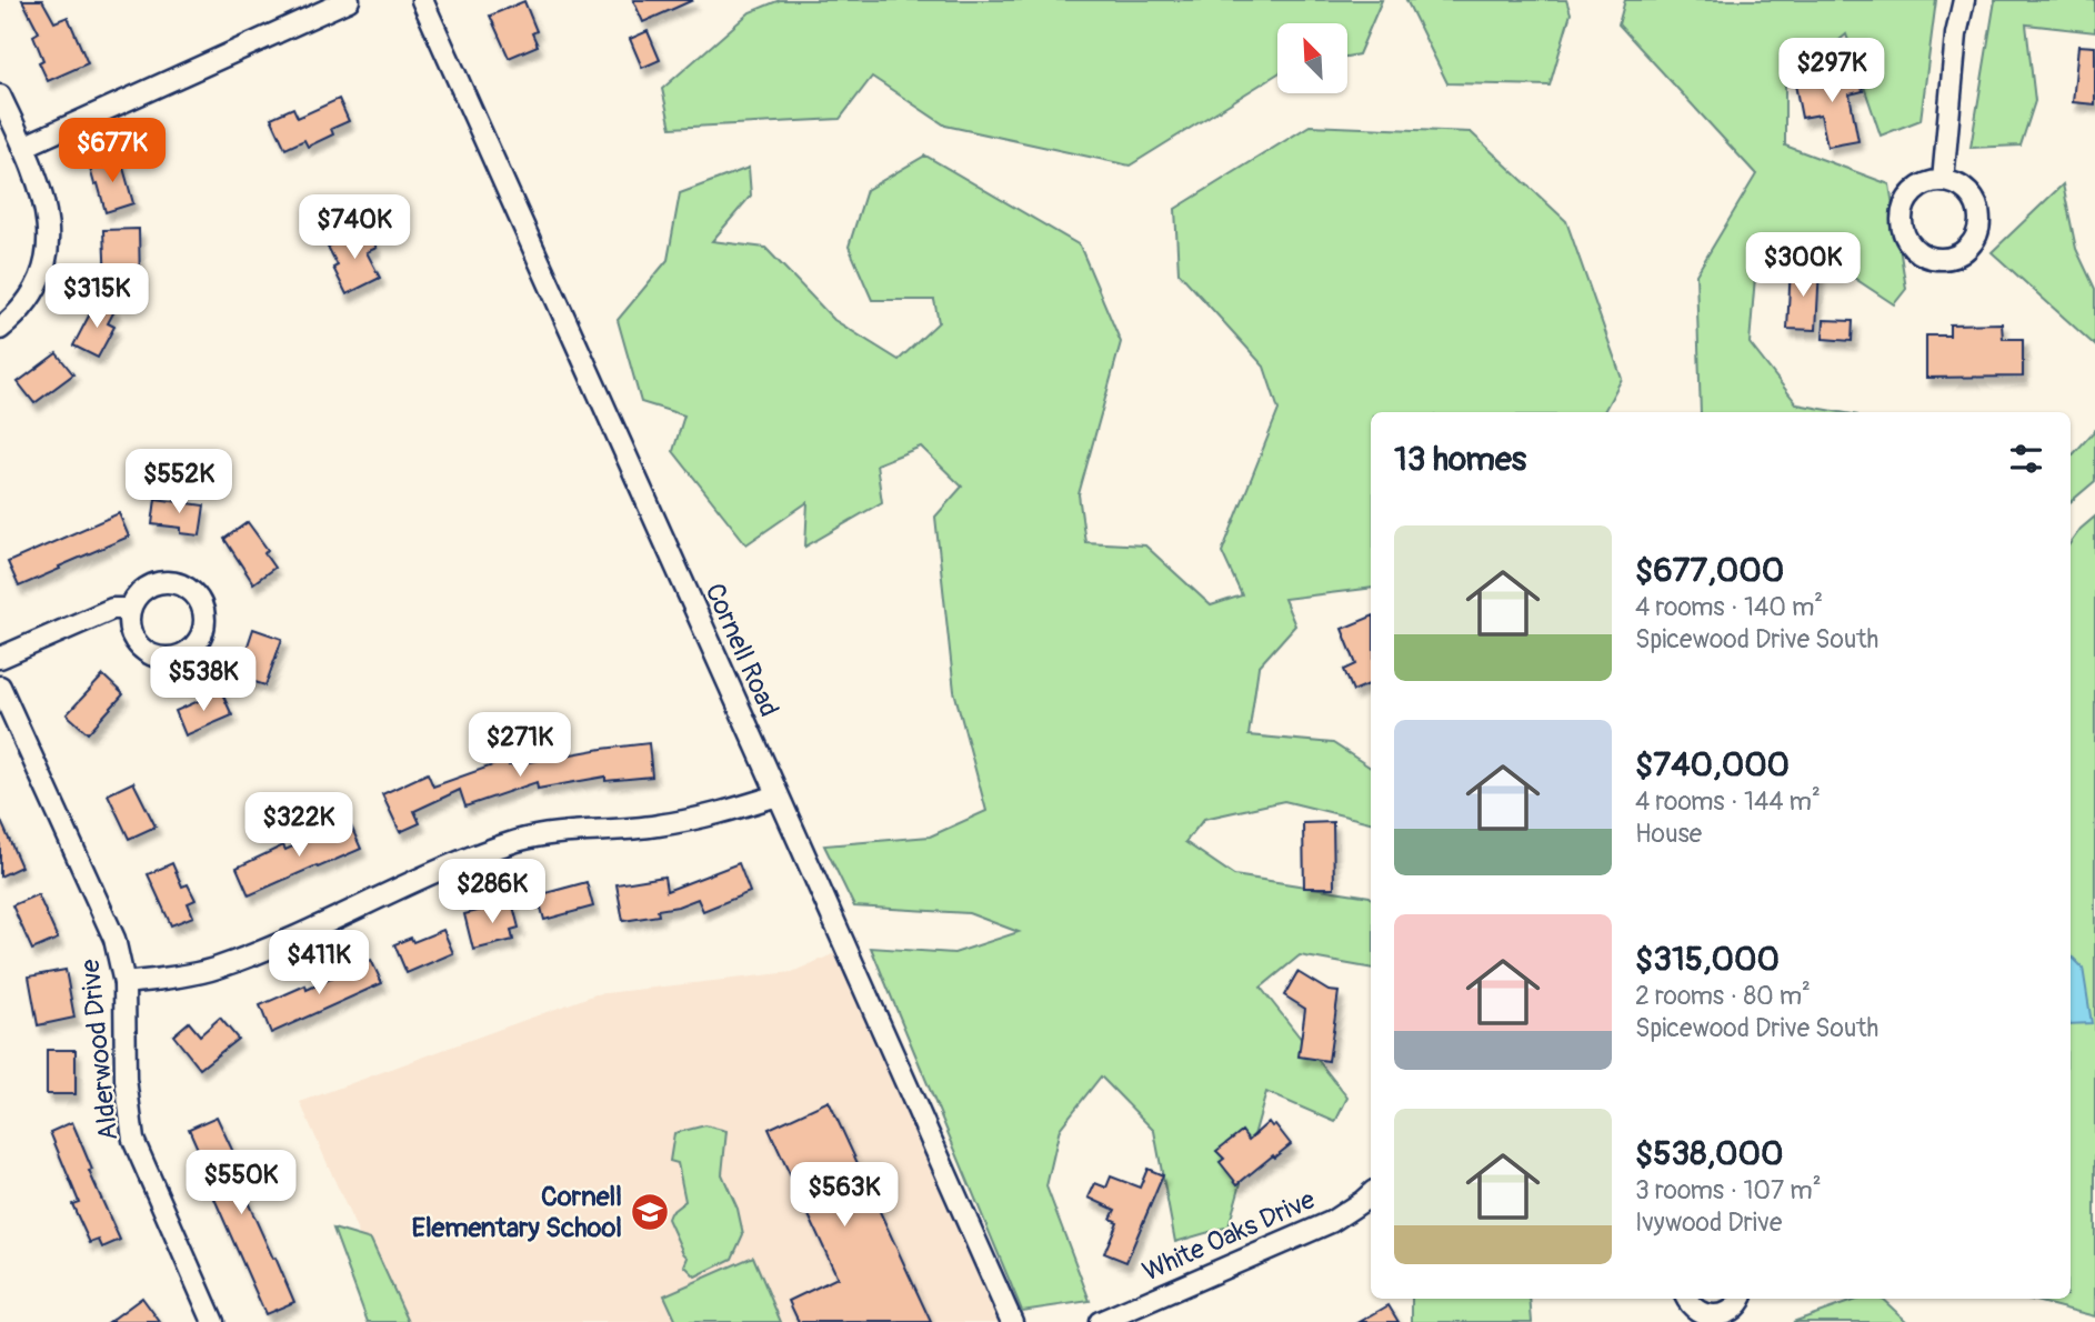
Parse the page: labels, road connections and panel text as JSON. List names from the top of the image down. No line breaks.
{"streets":{"street":["Cornell Road","Alderwood Drive","White Oaks Drive"]},"places":{"school or university":["Cornell Elementary School"]},"north":"top left","page":{"price":["$297K","$677K","$740K","$300K","$315K","$552K","$538K","$271K","$322K","$286K","$411K","$550K","$563K"],"heading":"13 homes","list":[{"name":"$677,000","note":"4 rooms · 140 m² · Spicewood Drive South"},{"name":"$740,000","note":"4 rooms · 144 m² · House"},{"name":"$315,000","note":"2 rooms · 80 m² · Spicewood Drive South"},{"name":"$538,000","note":"3 rooms · 107 m² · Ivywood Drive"}]}}
